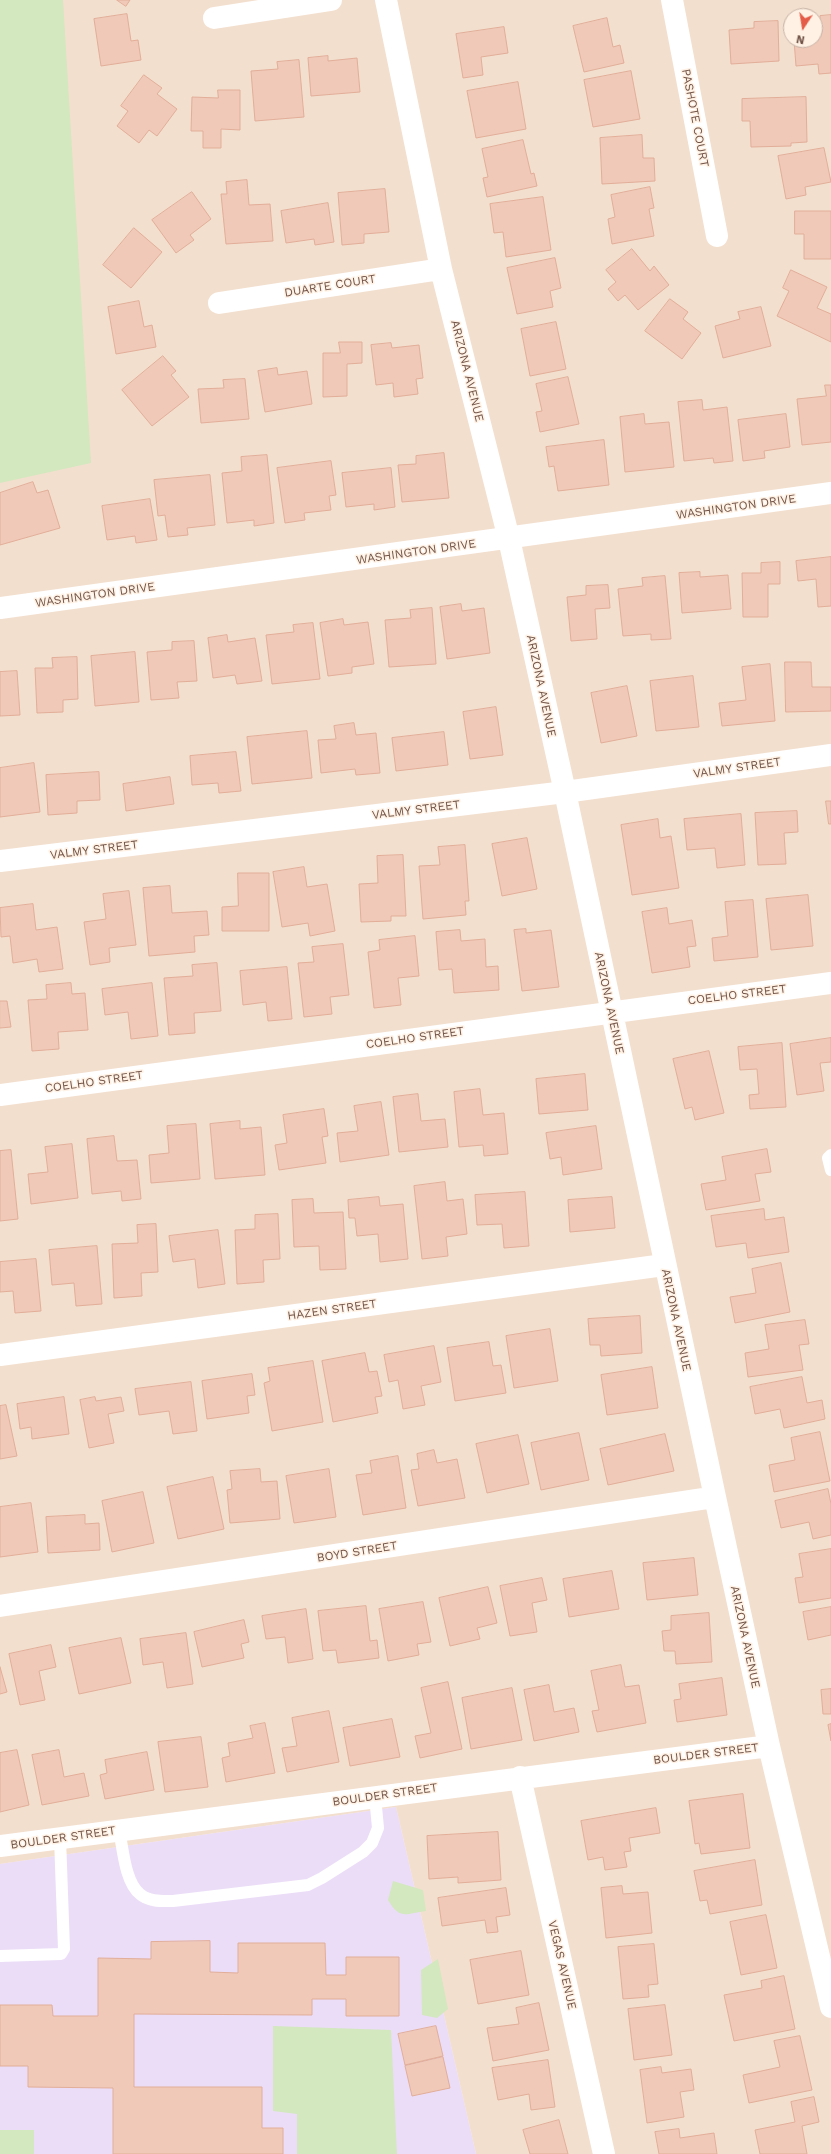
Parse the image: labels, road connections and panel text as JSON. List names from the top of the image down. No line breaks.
{"streets":{"street":["PASHOTE COURT","DUARTE COURT","ARIZONA AVENUE","WASHINGTON DRIVE","VALMY STREET","COELHO STREET","HAZEN STREET","BOYD STREET","BOULDER STREET","VEGAS AVENUE"]},"crossings":[["DUARTE COURT","ARIZONA AVENUE"],["ARIZONA AVENUE","WASHINGTON DRIVE"],["ARIZONA AVENUE","VALMY STREET"],["ARIZONA AVENUE","COELHO STREET"],["ARIZONA AVENUE","HAZEN STREET"],["ARIZONA AVENUE","BOYD STREET"],["ARIZONA AVENUE","BOULDER STREET"],["BOULDER STREET","VEGAS AVENUE"]],"north":"bottom"}
